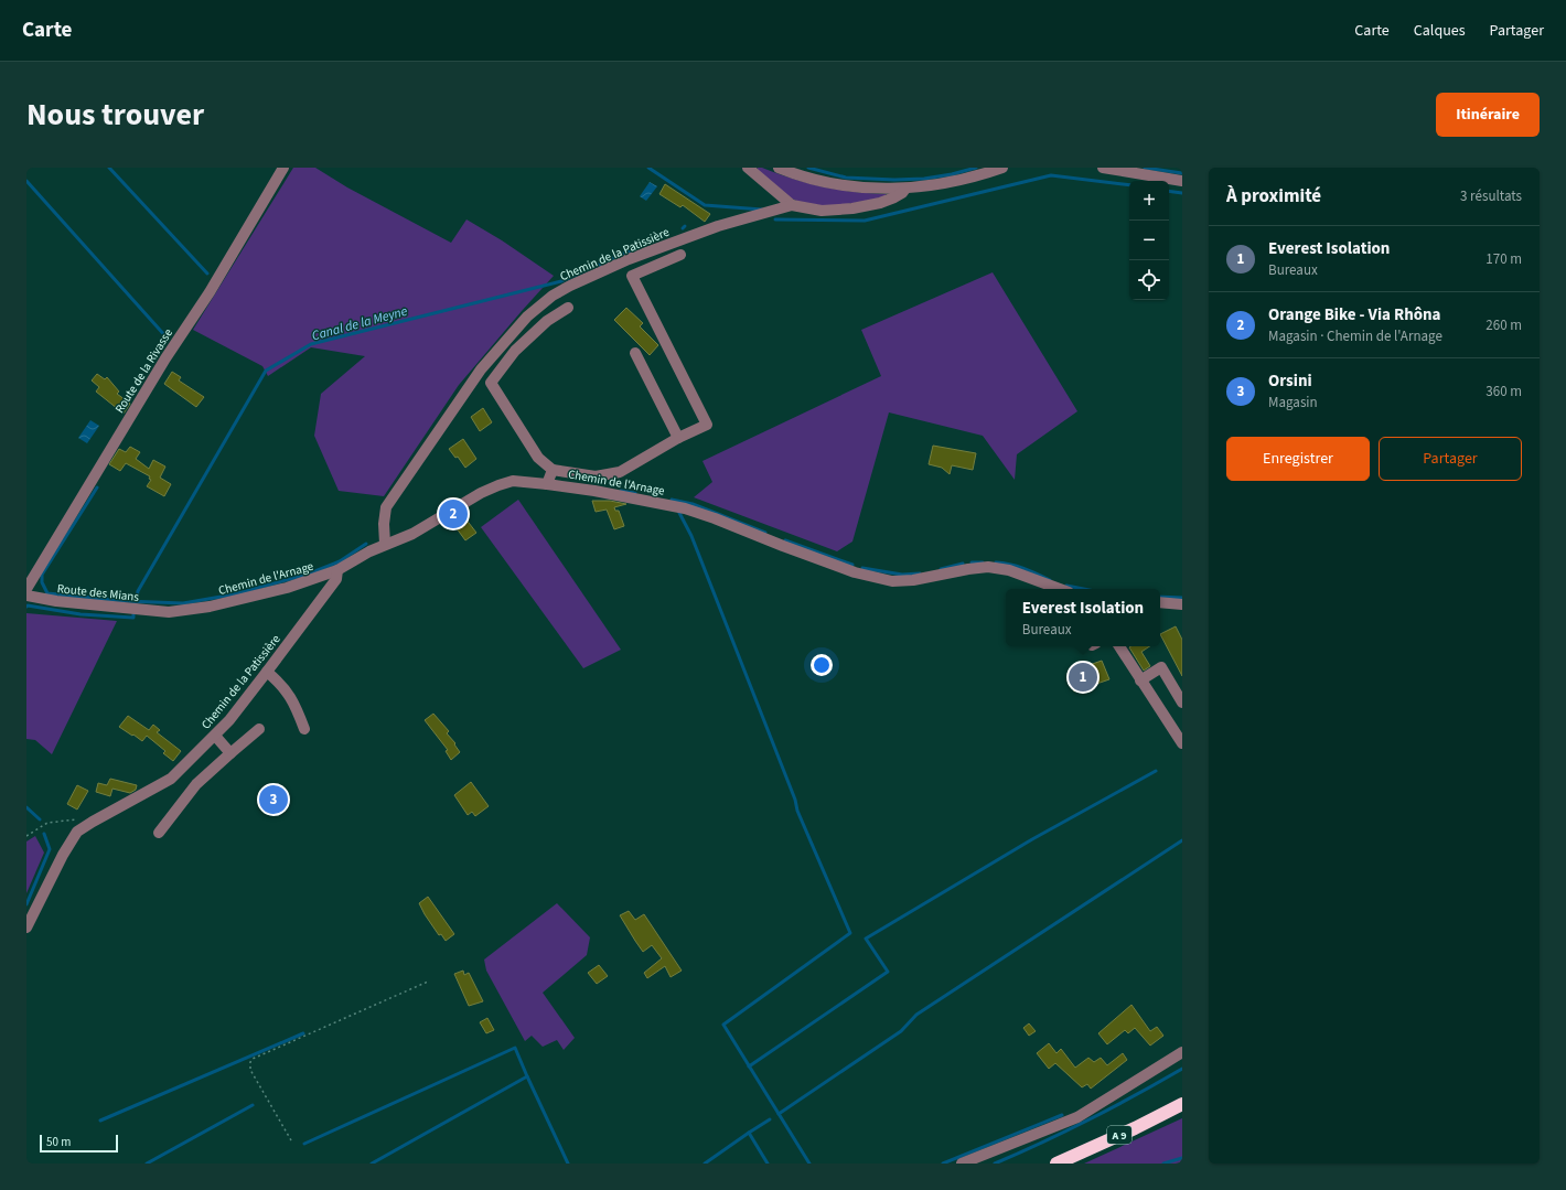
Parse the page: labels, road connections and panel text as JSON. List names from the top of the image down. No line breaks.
{"streets":{"highway":["A 9"],"street":["Chemin de la Patissière","Route de la Rivasse","Chemin de l'Arnage","Route des Mians"]},"crossings":[["Chemin de la Patissière","Chemin de l'Arnage"],["Chemin de l'Arnage","Route des Mians"]],"water":["Canal de la Meyne"],"scale_bar":"50 m","page":{"header":"Carte","nav":["Carte","Calques","Partager"],"title":"Nous trouver","buttons":["Itinéraire",["Enregistrer","Partager"]],"heading":["À proximité","3 résultats"],"map_buttons":["+","−"],"list":[{"mark":"1","name":"Everest Isolation","note":"Bureaux","value":"170 m"},{"mark":"2","name":"Orange Bike - Via Rhôna","note":"Magasin · Chemin de l'Arnage","value":"260 m"},{"mark":"3","name":"Orsini","note":"Magasin","value":"360 m"}],"pins":["2","1","3"],"popup":["Everest Isolation","Bureaux"],"scale":"50 m"}}
